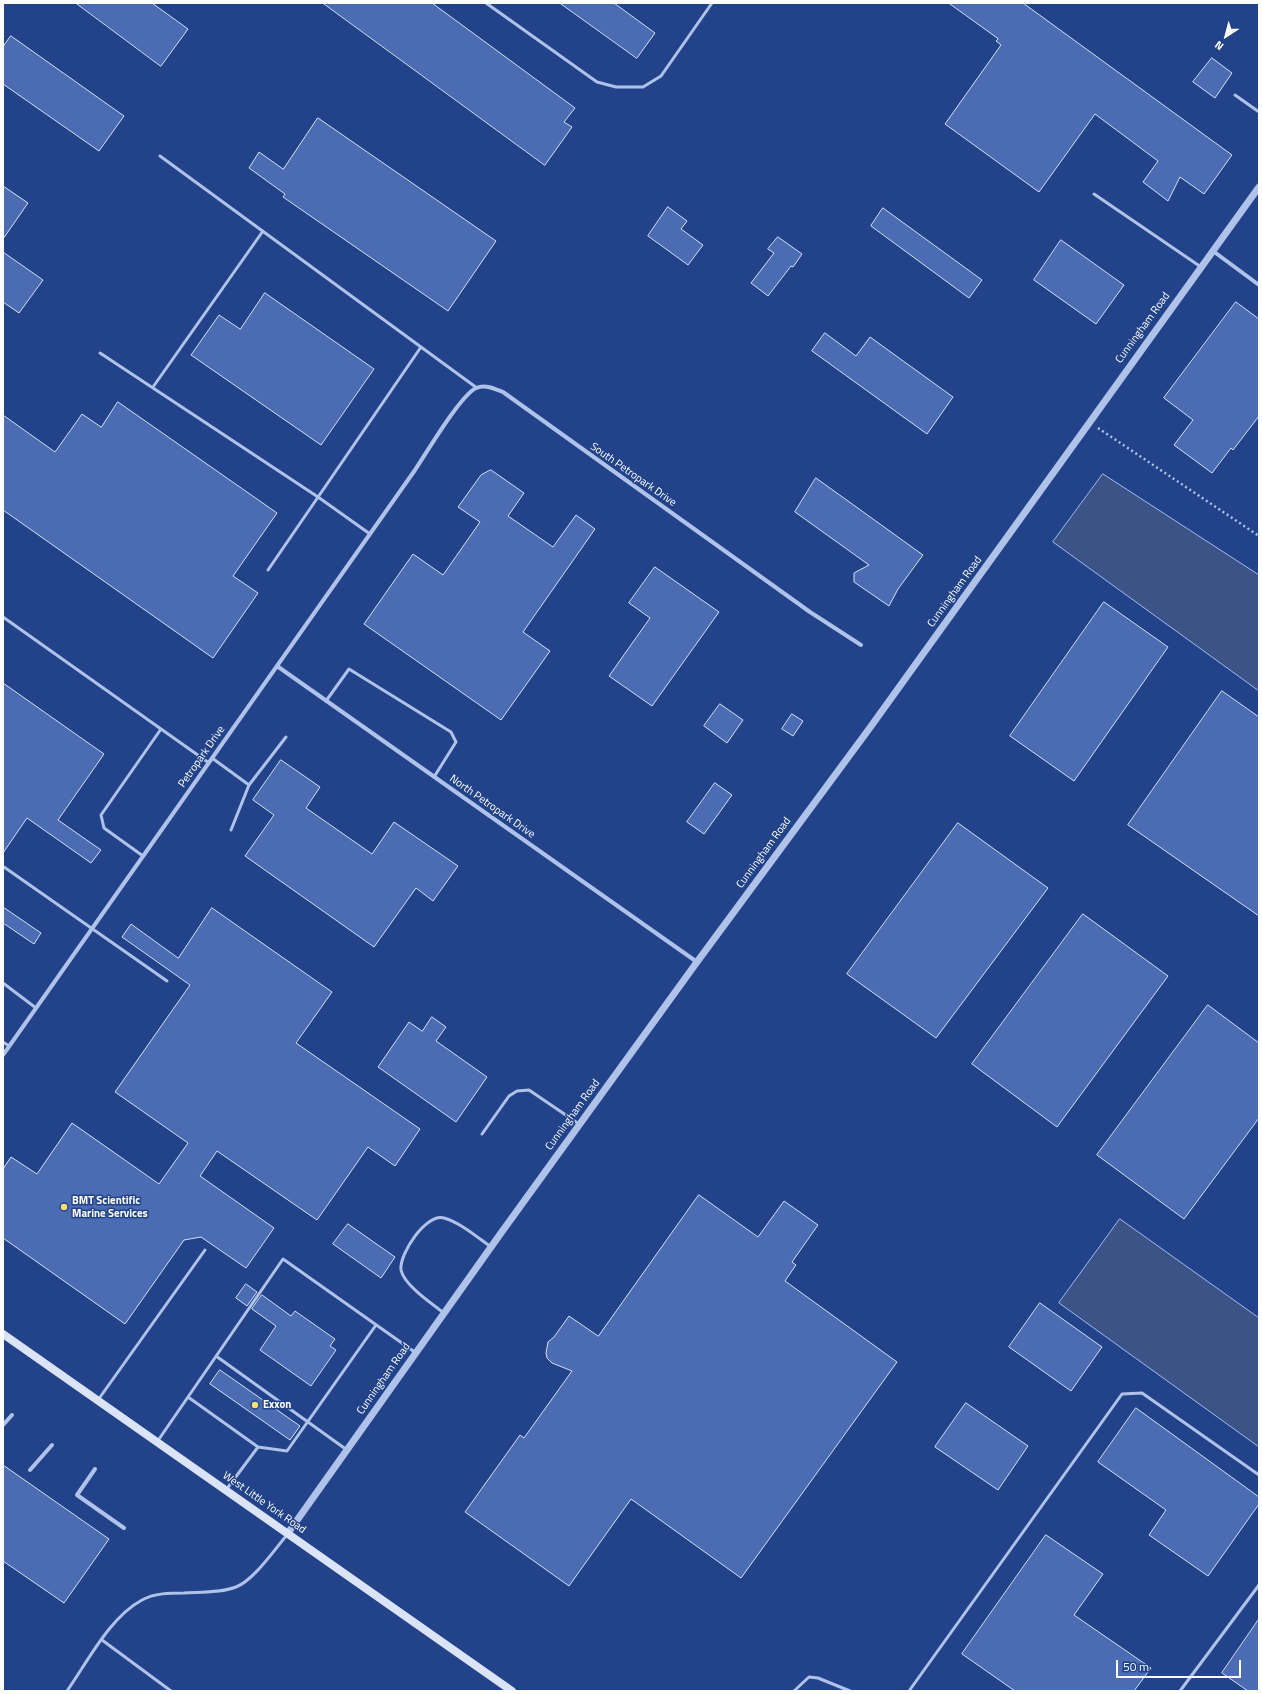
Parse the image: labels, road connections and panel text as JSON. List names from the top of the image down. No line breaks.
{"streets":{"main road":["West Little York Road"],"street":["Cunningham Road","South Petropark Drive","Petropark Drive","North Petropark Drive"]},"crossings":[["Cunningham Road","North Petropark Drive"],["Cunningham Road","West Little York Road"],["South Petropark Drive","Petropark Drive"],["Petropark Drive","North Petropark Drive"]],"places":["BMT Scientific Marine Services","Exxon"],"scale_bar":"50 m","north":"bottom left"}
